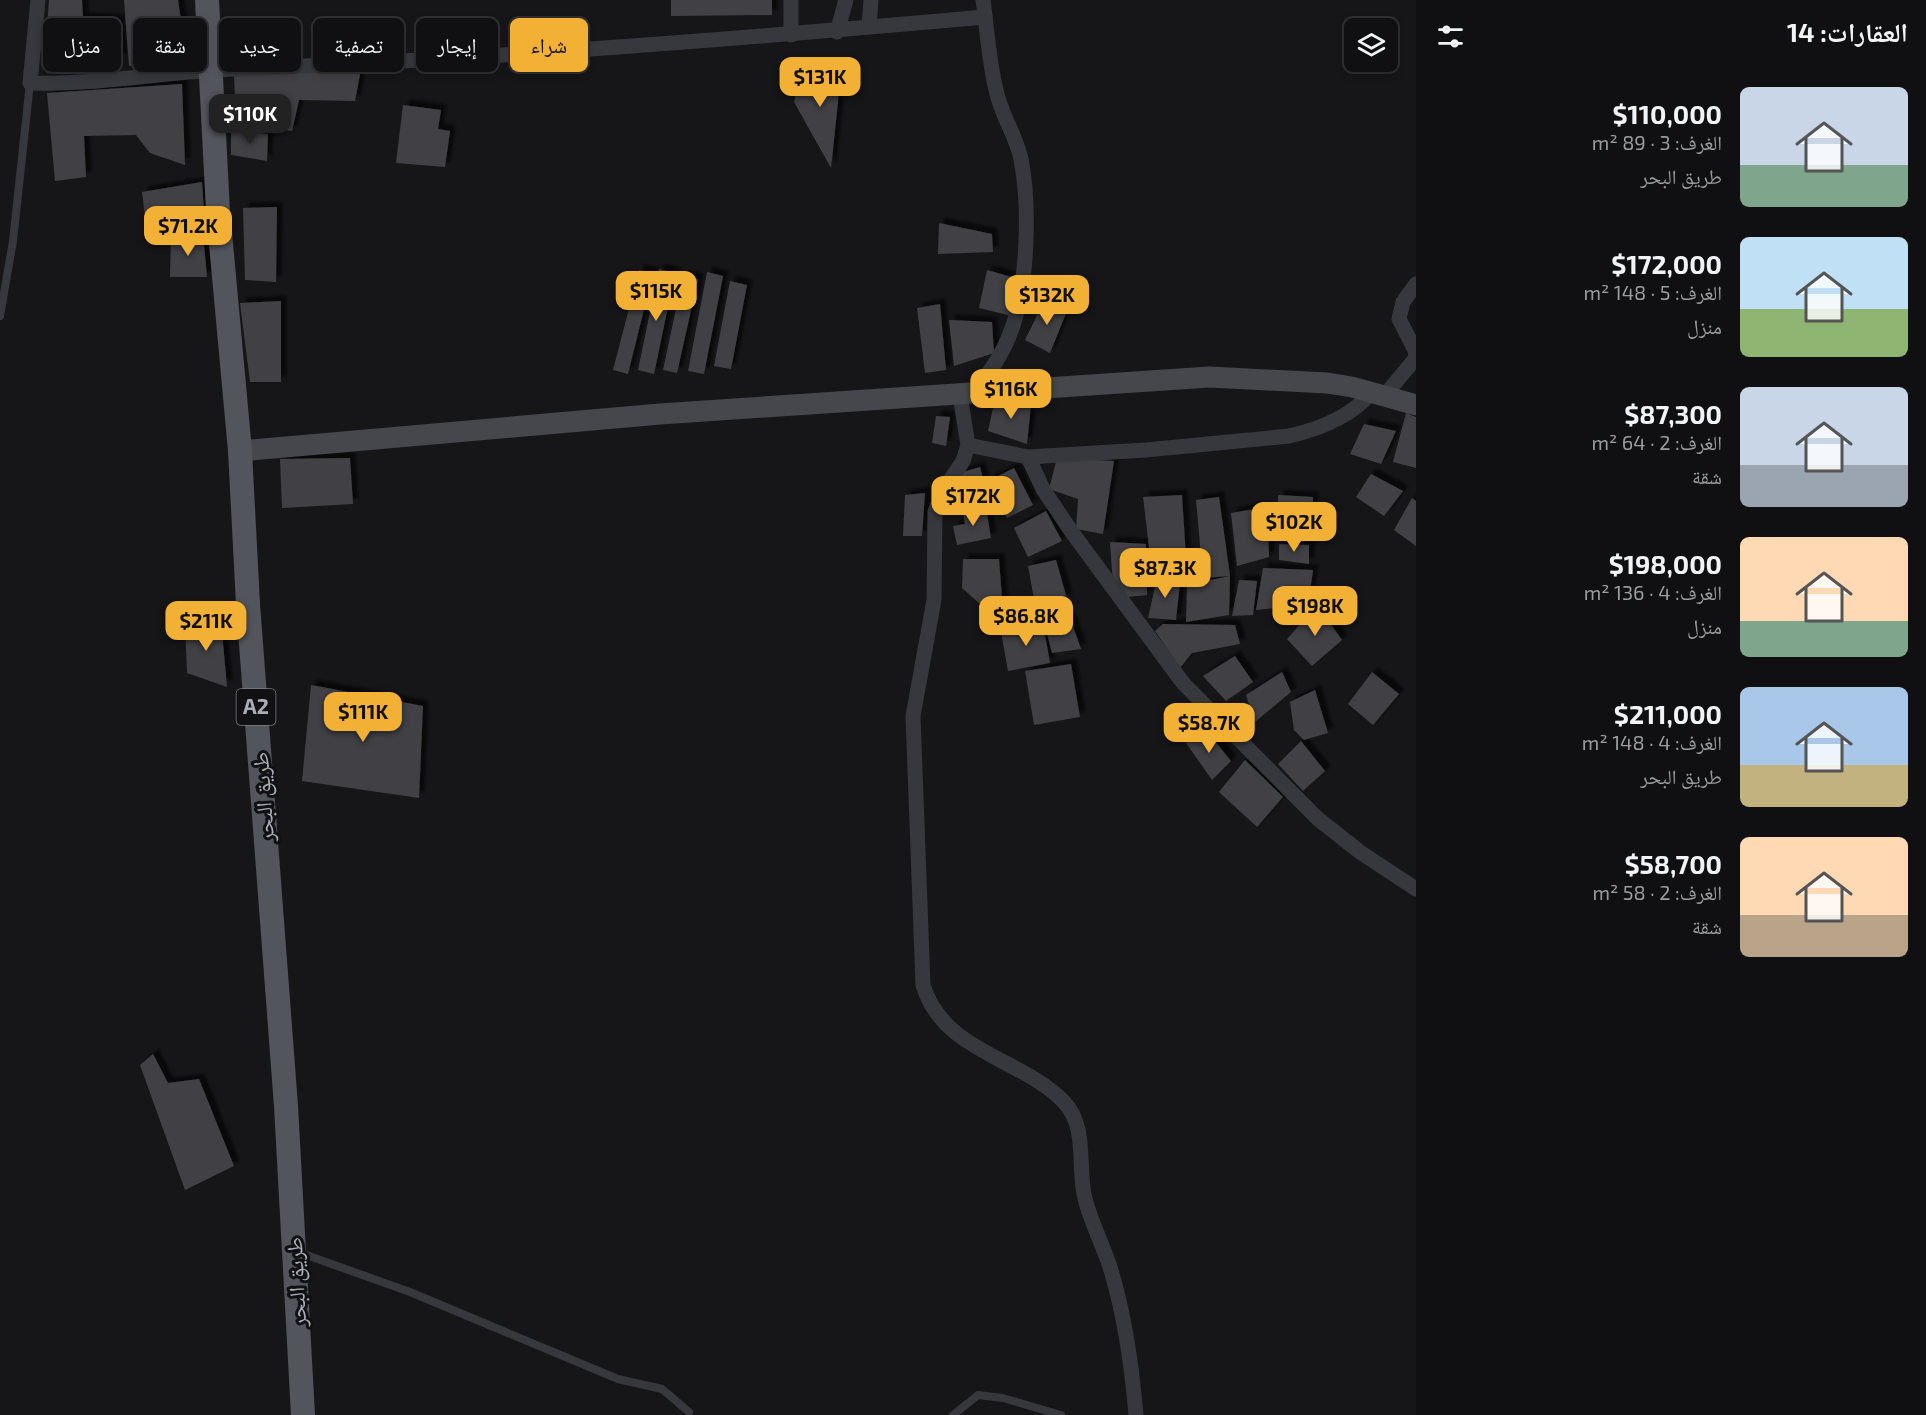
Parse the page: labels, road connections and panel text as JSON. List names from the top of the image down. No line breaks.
{"streets":{"main road":["A2","طريق البحر"]},"page":{"heading":"العقارات: 14","chip":["شراء","إيجار","تصفية","جديد","شقة","منزل"],"price":["$131K","$110K","$71.2K","$115K","$132K","$116K","$172K","$102K","$87.3K","$198K","$86.8K","$211K","$111K","$58.7K"],"list":[{"name":"$110,000","note":"الغرف: 3 · 89 m² · طريق البحر"},{"name":"$172,000","note":"الغرف: 5 · 148 m² · منزل"},{"name":"$87,300","note":"الغرف: 2 · 64 m² · شقة"},{"name":"$198,000","note":"الغرف: 4 · 136 m² · منزل"},{"name":"$211,000","note":"الغرف: 4 · 148 m² · طريق البحر"},{"name":"$58,700","note":"الغرف: 2 · 58 m² · شقة"}]}}
